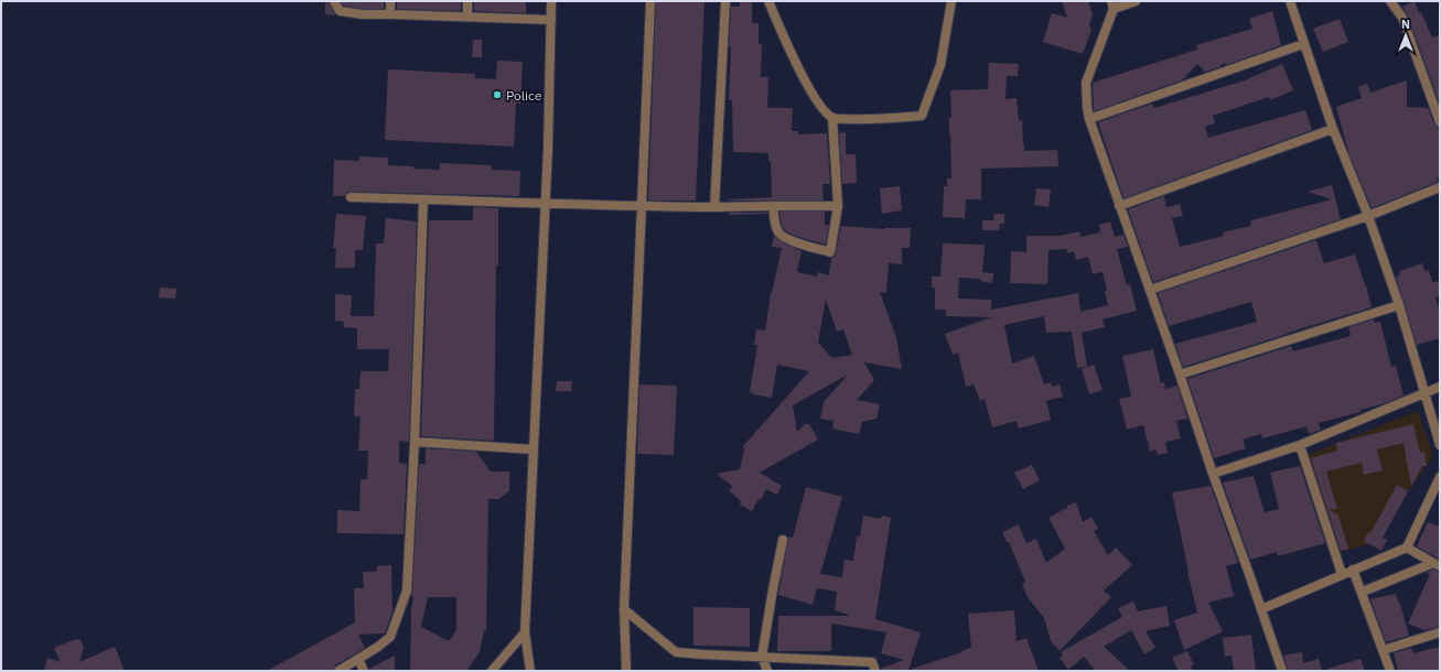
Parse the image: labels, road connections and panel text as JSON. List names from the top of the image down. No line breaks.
{"places":["Police"],"north":"top"}
